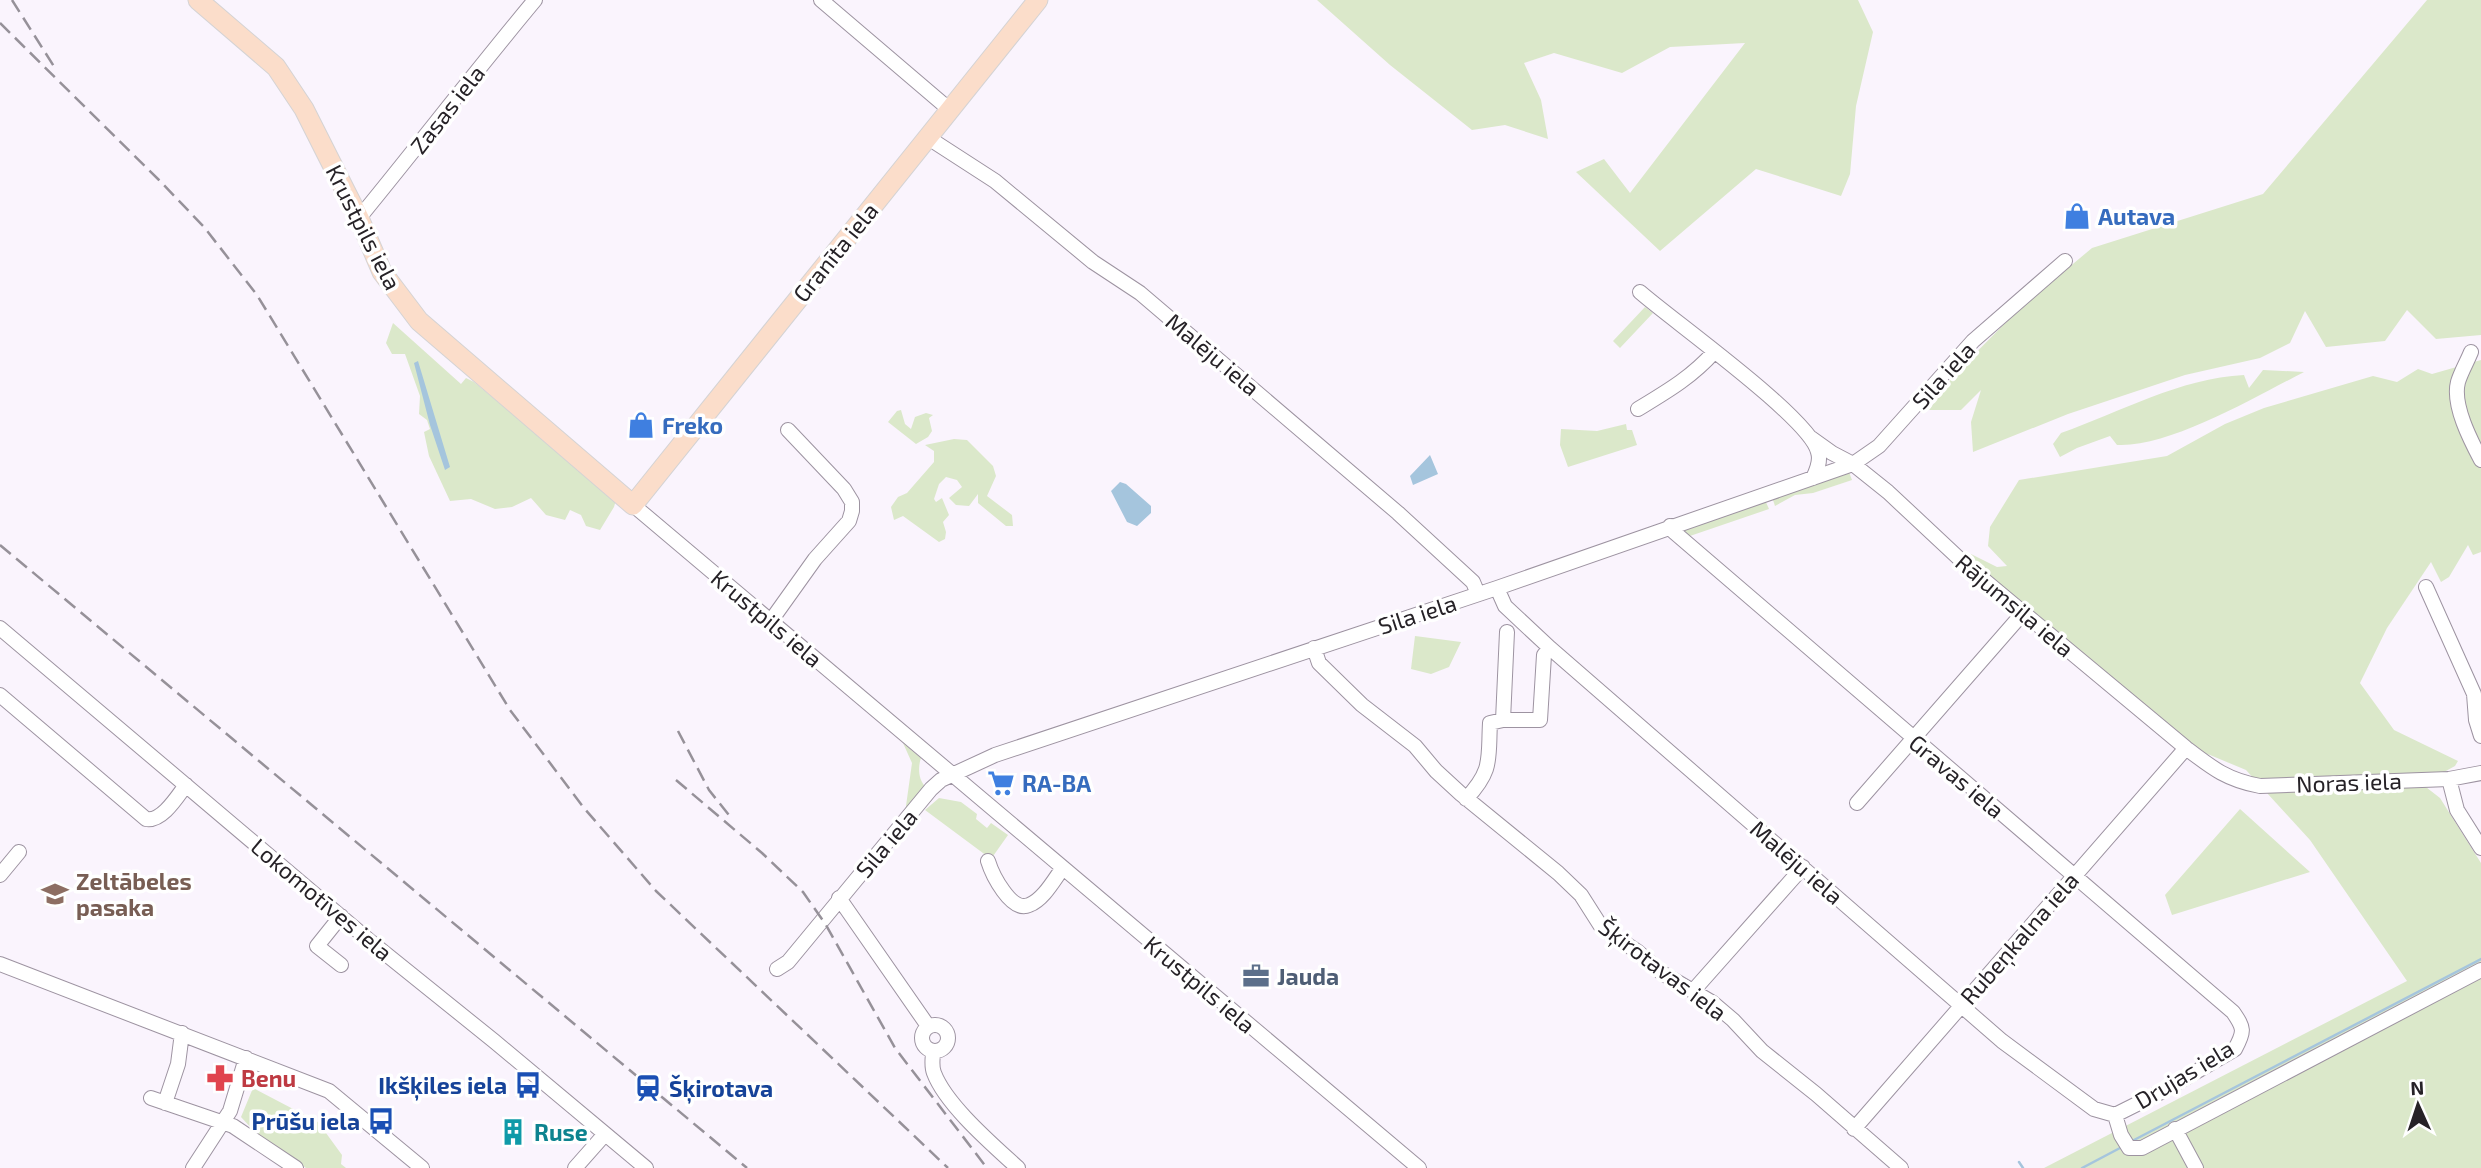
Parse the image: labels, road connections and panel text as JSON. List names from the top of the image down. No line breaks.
{"streets":{"main road":["Krustpils iela","Granīta iela"],"street":["Zasas iela","Malēju iela","Sila iela","Rājumsila iela","Gravas iela","Noras iela","Lokomotīves iela","Rubeņkalna iela","Šķirotavas iela","Drujas iela"]},"crossings":[["Zasas iela","Krustpils iela"],["Krustpils iela","Granīta iela"],["Krustpils iela","Sila iela"],["Granīta iela","Malēju iela"],["Malēju iela","Sila iela"],["Malēju iela","Rubeņkalna iela"],["Malēju iela","Drujas iela"],["Sila iela","Rājumsila iela"],["Sila iela","Gravas iela"],["Sila iela","Šķirotavas iela"],["Rājumsila iela","Noras iela"],["Rājumsila iela","Rubeņkalna iela"],["Gravas iela","Rubeņkalna iela"],["Gravas iela","Drujas iela"],["Rubeņkalna iela","Šķirotavas iela"]],"places":{"shop":["Autava","Freko"],"supermarket":["RA-BA"],"school or university":["Zeltābeles pasaka"],"office":["Jauda"],"pharmacy":["Benu"],"bus stop":["Ikšķiles iela","Prūšu iela"],"station":["Šķirotava"],"building":["Ruse"]},"north":"top"}
